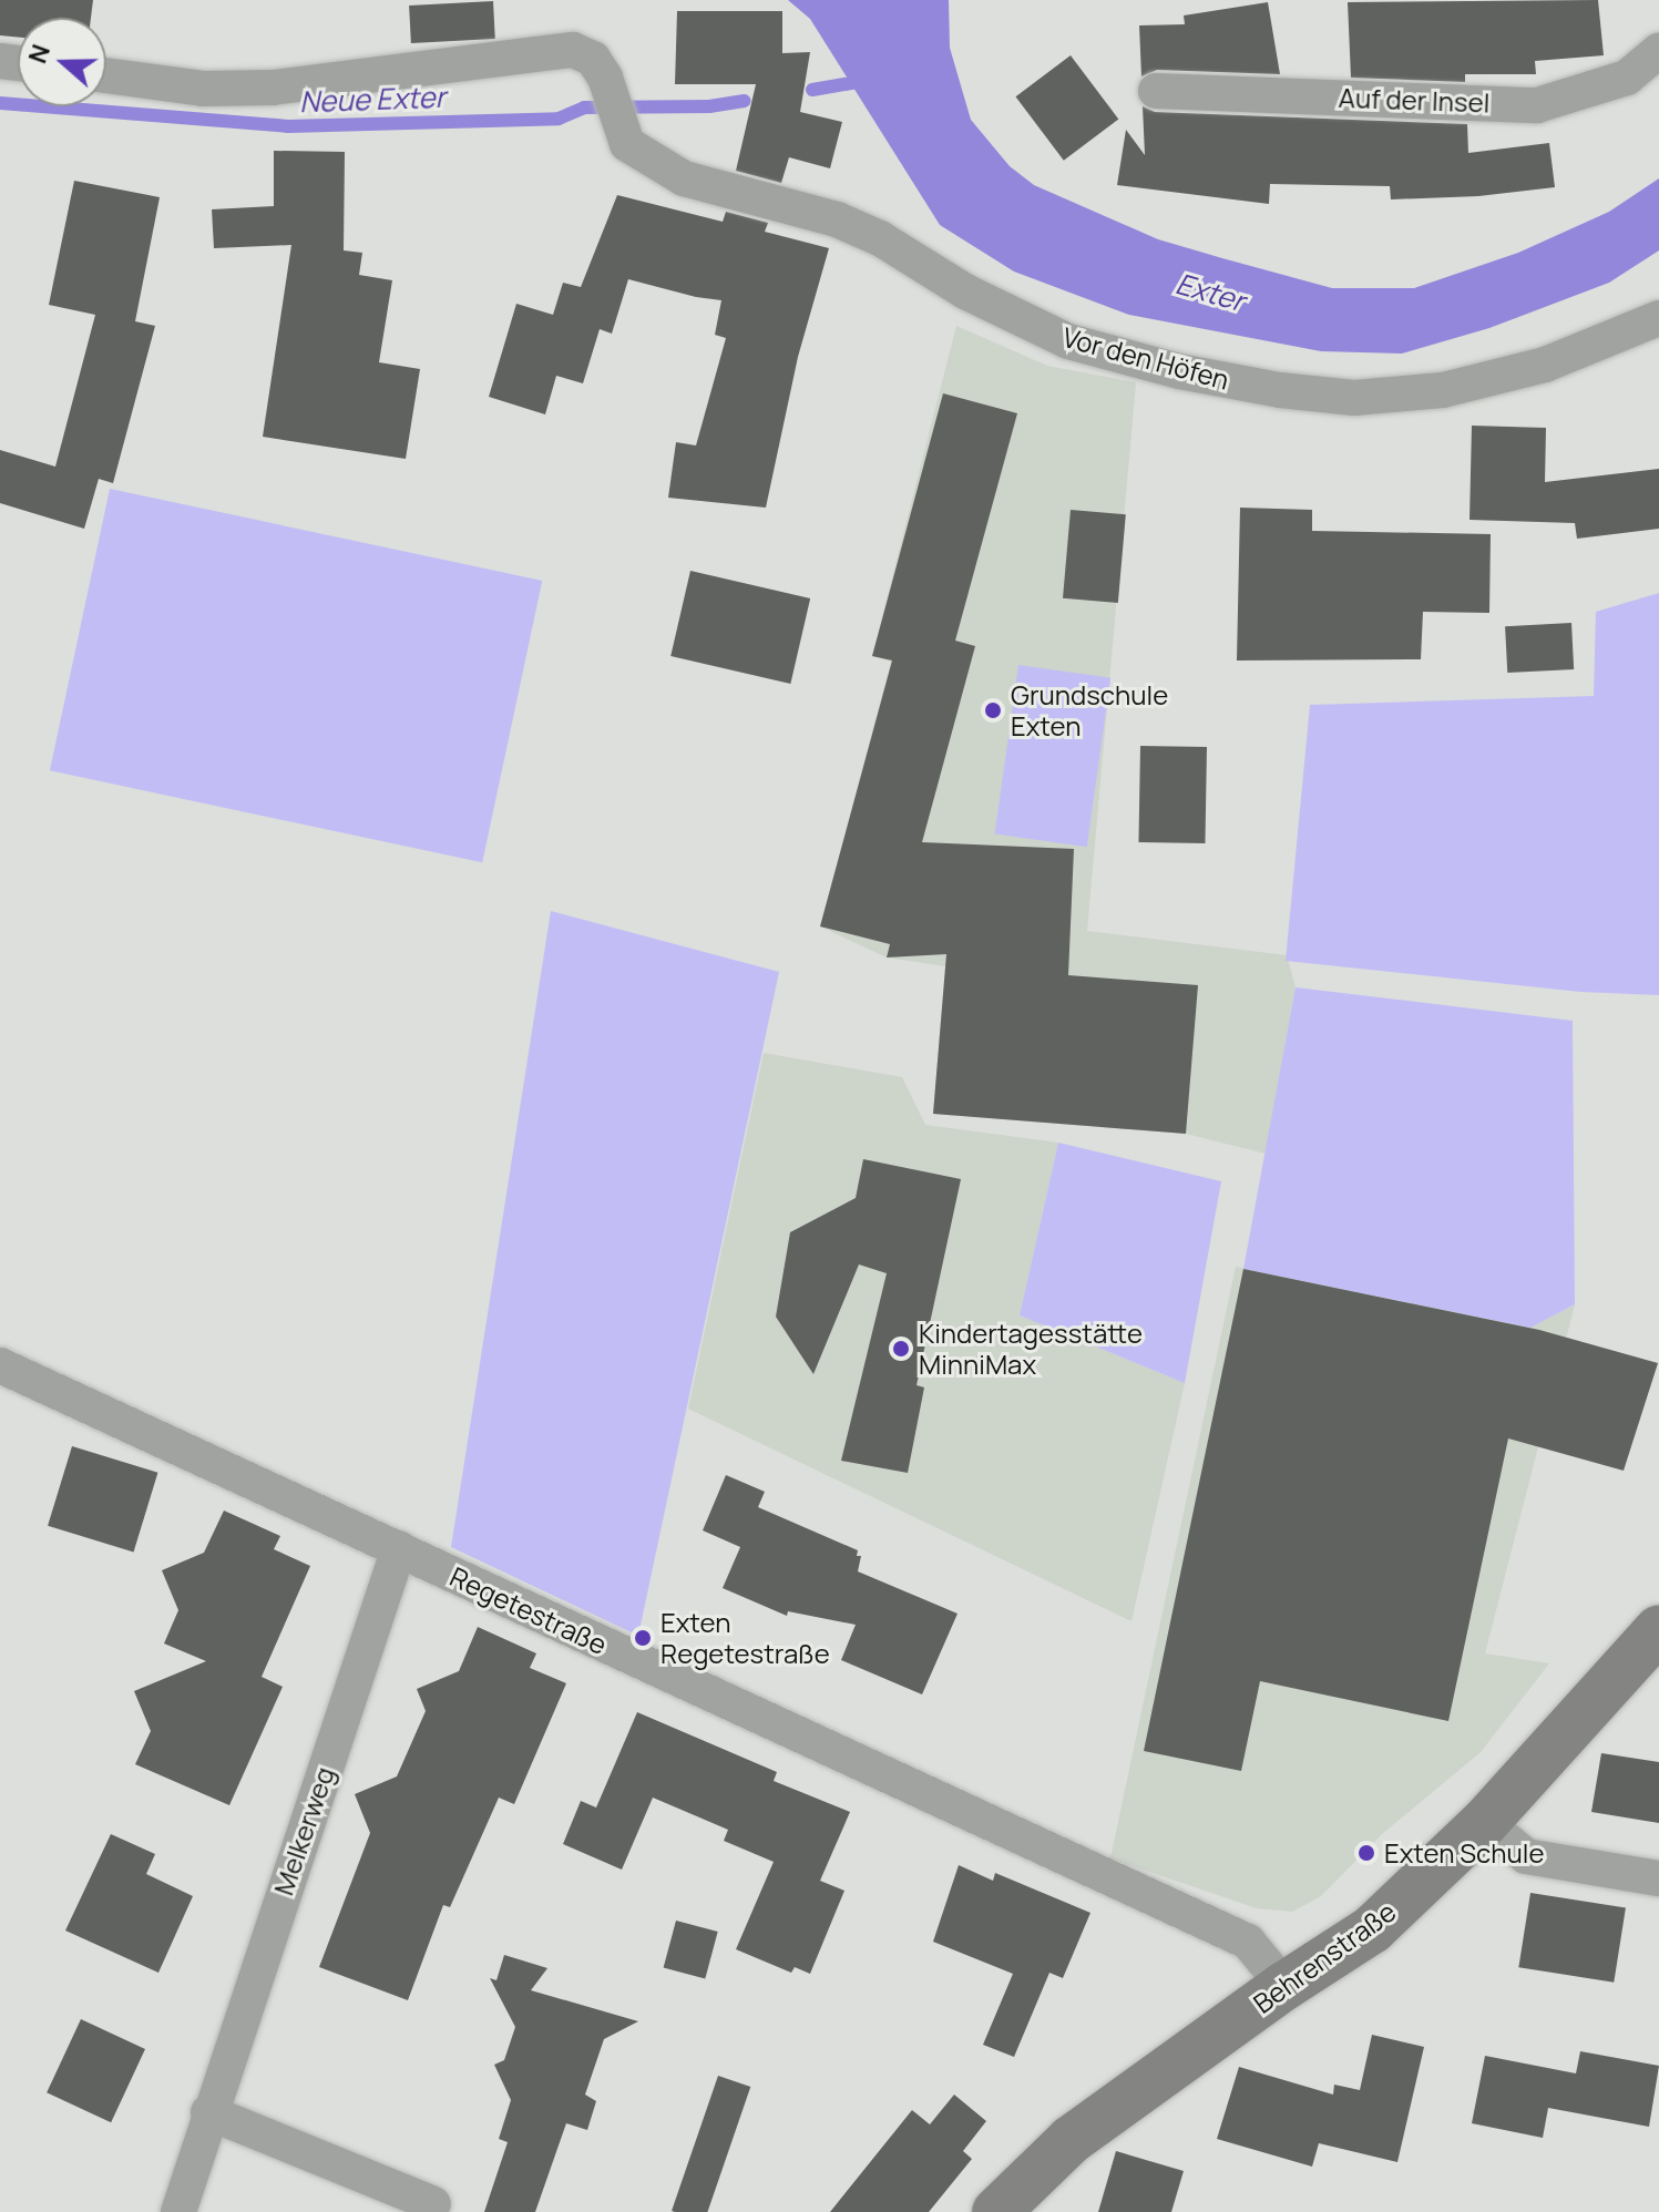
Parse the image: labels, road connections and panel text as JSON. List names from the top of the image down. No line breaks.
{"streets":{"main road":["Behrenstraße"],"street":["Auf der Insel","Vor den Höfen","Regetestraße","Melkerweg"]},"crossings":[["Regetestraße","Melkerweg"],["Regetestraße","Behrenstraße"]],"water":["Neue Exter","Exter"],"places":["Grundschule Exten","Kindertagesstätte MinniMax","Exten Regetestraße","Exten Schule"],"north":"left"}
